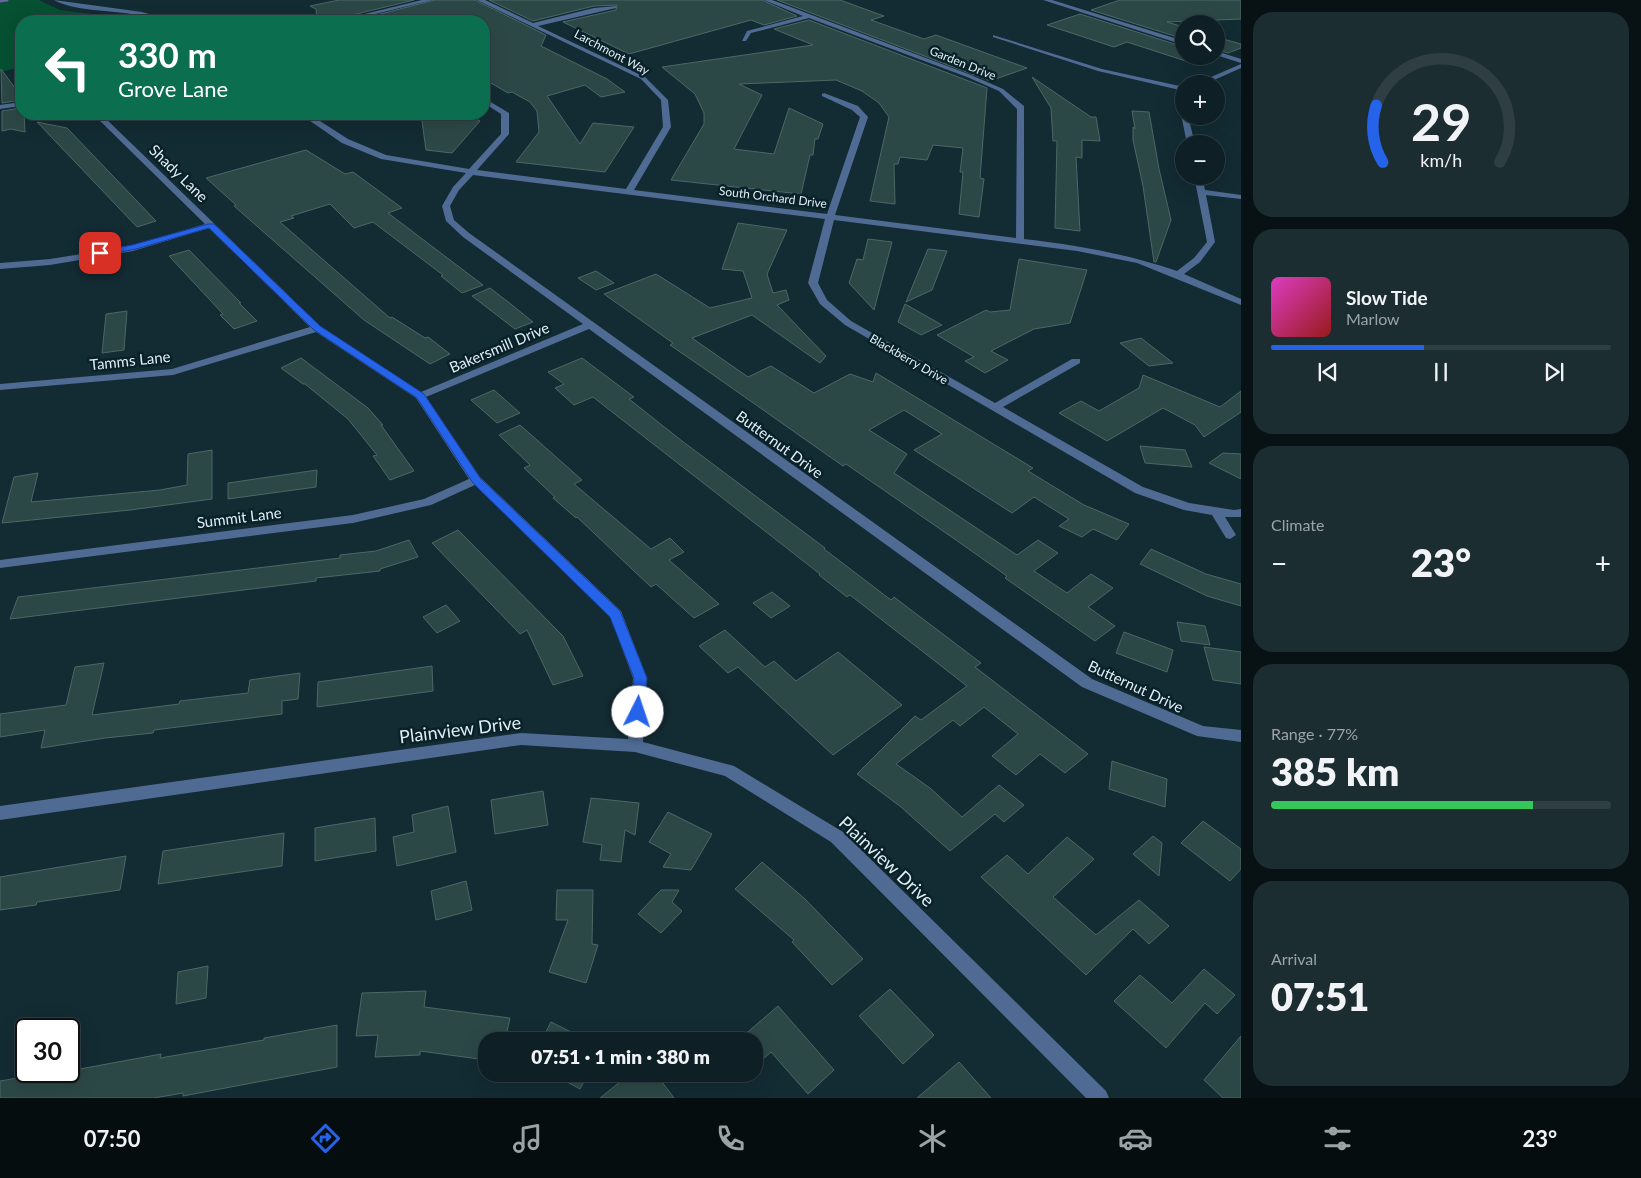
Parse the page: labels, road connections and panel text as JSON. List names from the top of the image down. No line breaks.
{"streets":{"street":["Larchmont Way","Garden Drive","Shady Lane","South Orchard Drive","Bakersmill Drive","Blackberry Drive","Tamms Lane","Butternut Drive","Summit Lane","Plainview Drive"]},"crossings":[["Larchmont Way","South Orchard Drive"],["Garden Drive","South Orchard Drive"],["Shady Lane","Bakersmill Drive"],["Shady Lane","Tamms Lane"],["Shady Lane","Summit Lane"],["Shady Lane","Plainview Drive"],["South Orchard Drive","Blackberry Drive"],["South Orchard Drive","Butternut Drive"],["Bakersmill Drive","Butternut Drive"]],"page":{"map_buttons":["+","−"],"turn":["330 m","Grove Lane"],"song":["Slow Tide","Marlow"],"tile":["Climate",["Range · 77%","385 km"],["Arrival","07:51"]],"heat":["−","23°","+"],"limit":"30","trip":"07:51 · 1 min · 380 m","tabs":["07:50","23°"],"gauge":["29","km/h"]}}
